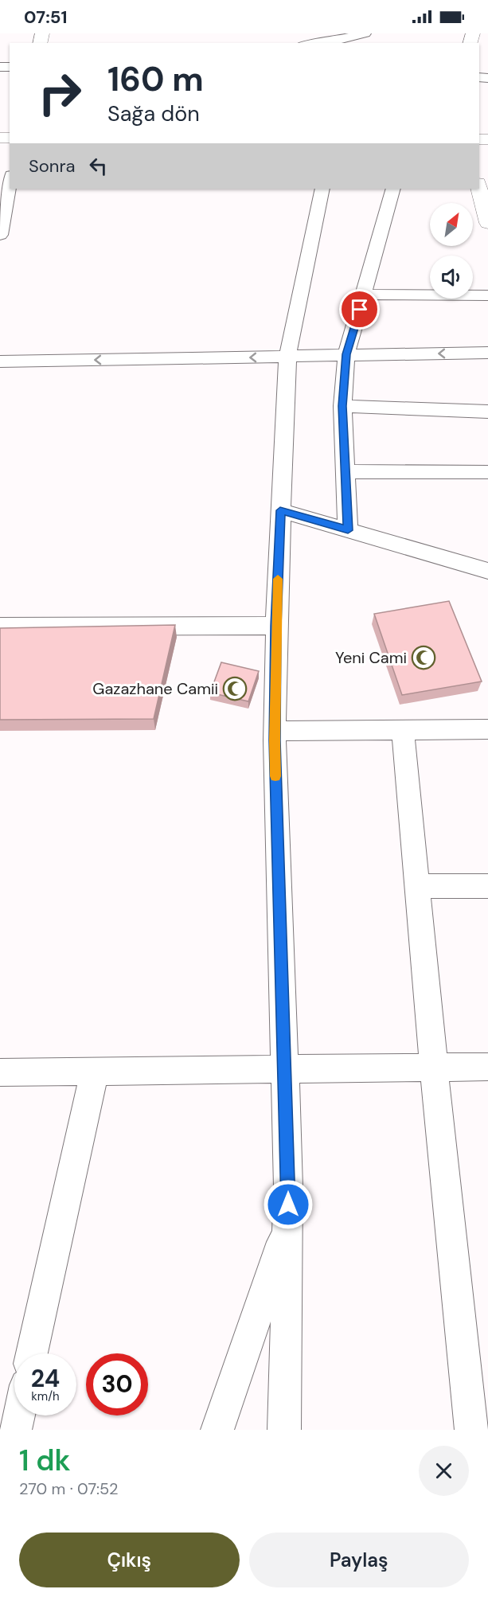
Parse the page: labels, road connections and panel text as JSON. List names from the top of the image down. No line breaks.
{"places":{"mosque":["Yeni Cami","Gazazhane Camii"]},"north":"top right","page":{"status":"07:51","turn":["160 m","Sağa dön"],"then":"Sonra","speed":"24 km/h","limit":"30","heading":["1 dk","270 m · 07:52"],"buttons":["Çıkış","Paylaş"]}}
